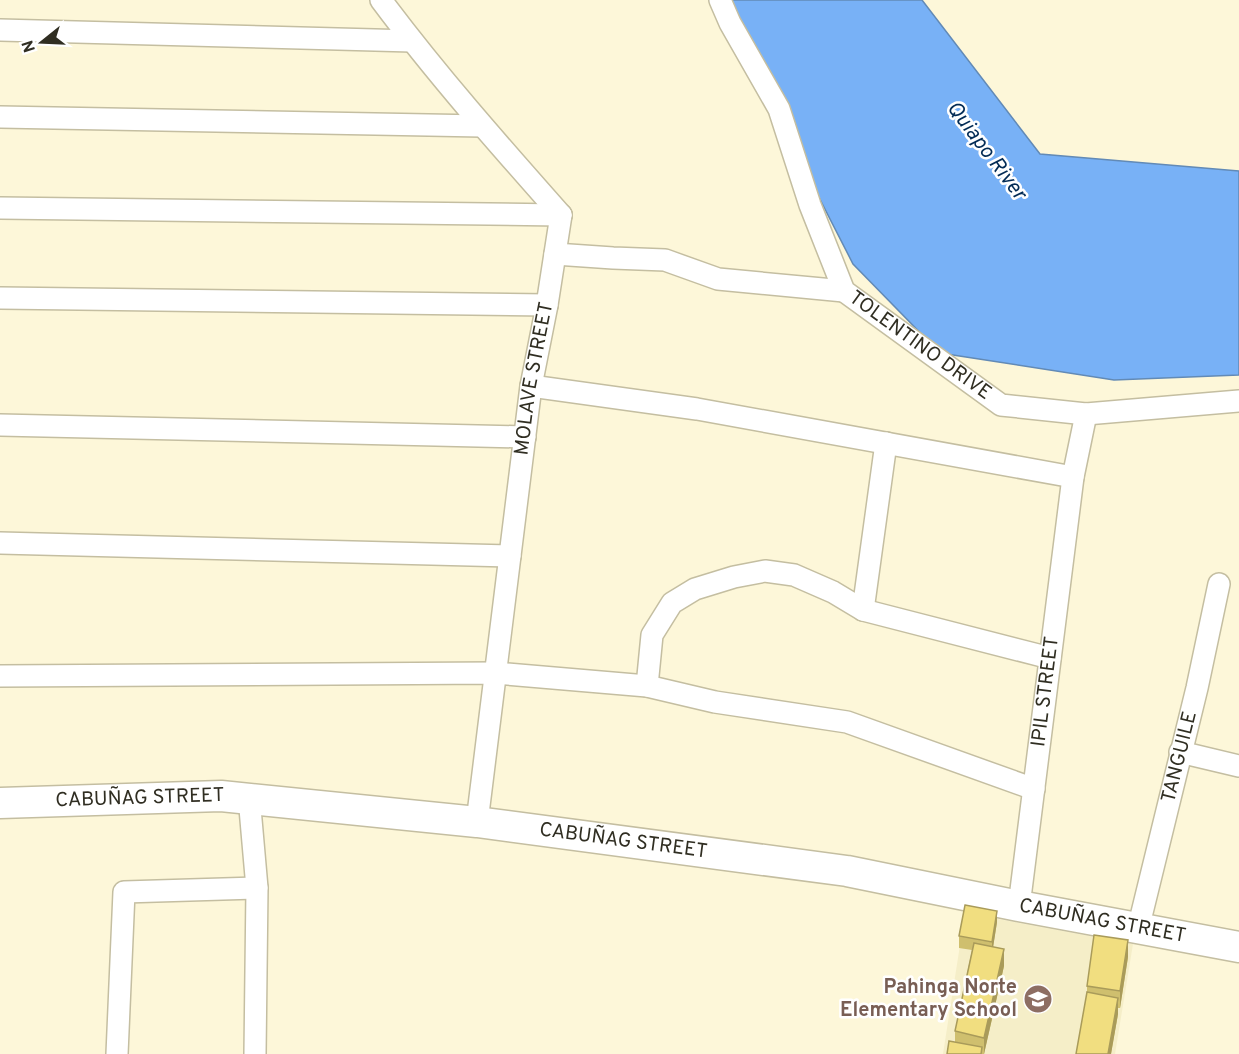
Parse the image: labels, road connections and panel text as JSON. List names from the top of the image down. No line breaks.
{"streets":{"street":["TOLENTINO DRIVE","MOLAVE STREET","IPIL STREET","TANGUILE","CABUÑAG STREET"]},"crossings":[["TOLENTINO DRIVE","IPIL STREET"],["MOLAVE STREET","CABUÑAG STREET"],["IPIL STREET","CABUÑAG STREET"],["TANGUILE","CABUÑAG STREET"]],"water":["Quiapo River"],"places":{"school or university":["Pahinga Norte Elementary School"]},"north":"left"}
